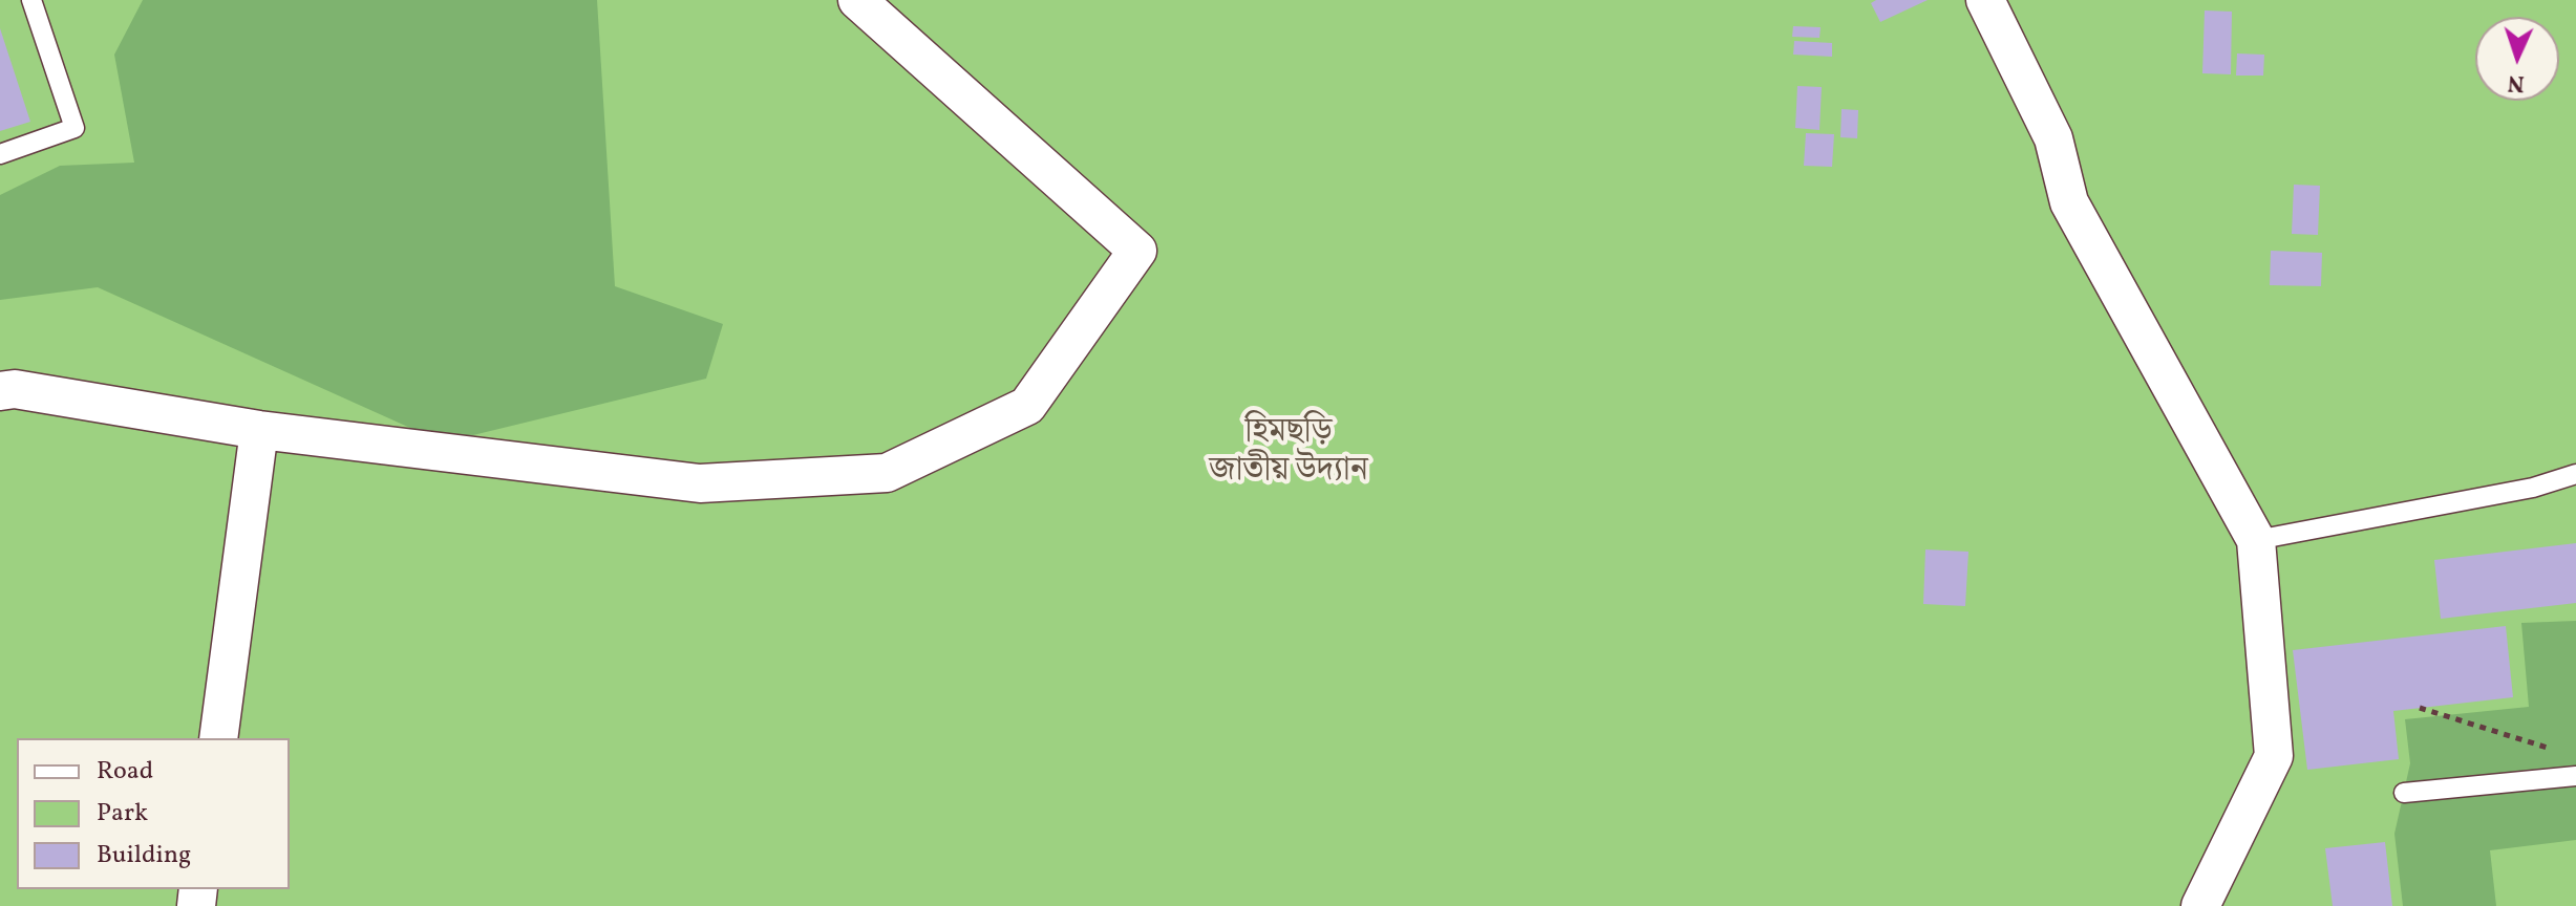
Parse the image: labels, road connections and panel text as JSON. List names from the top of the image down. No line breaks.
{"parks":["হিমছড়ি জাতীয় উদ্যান"],"legend":["Road","Park","Building"],"north":"bottom"}
